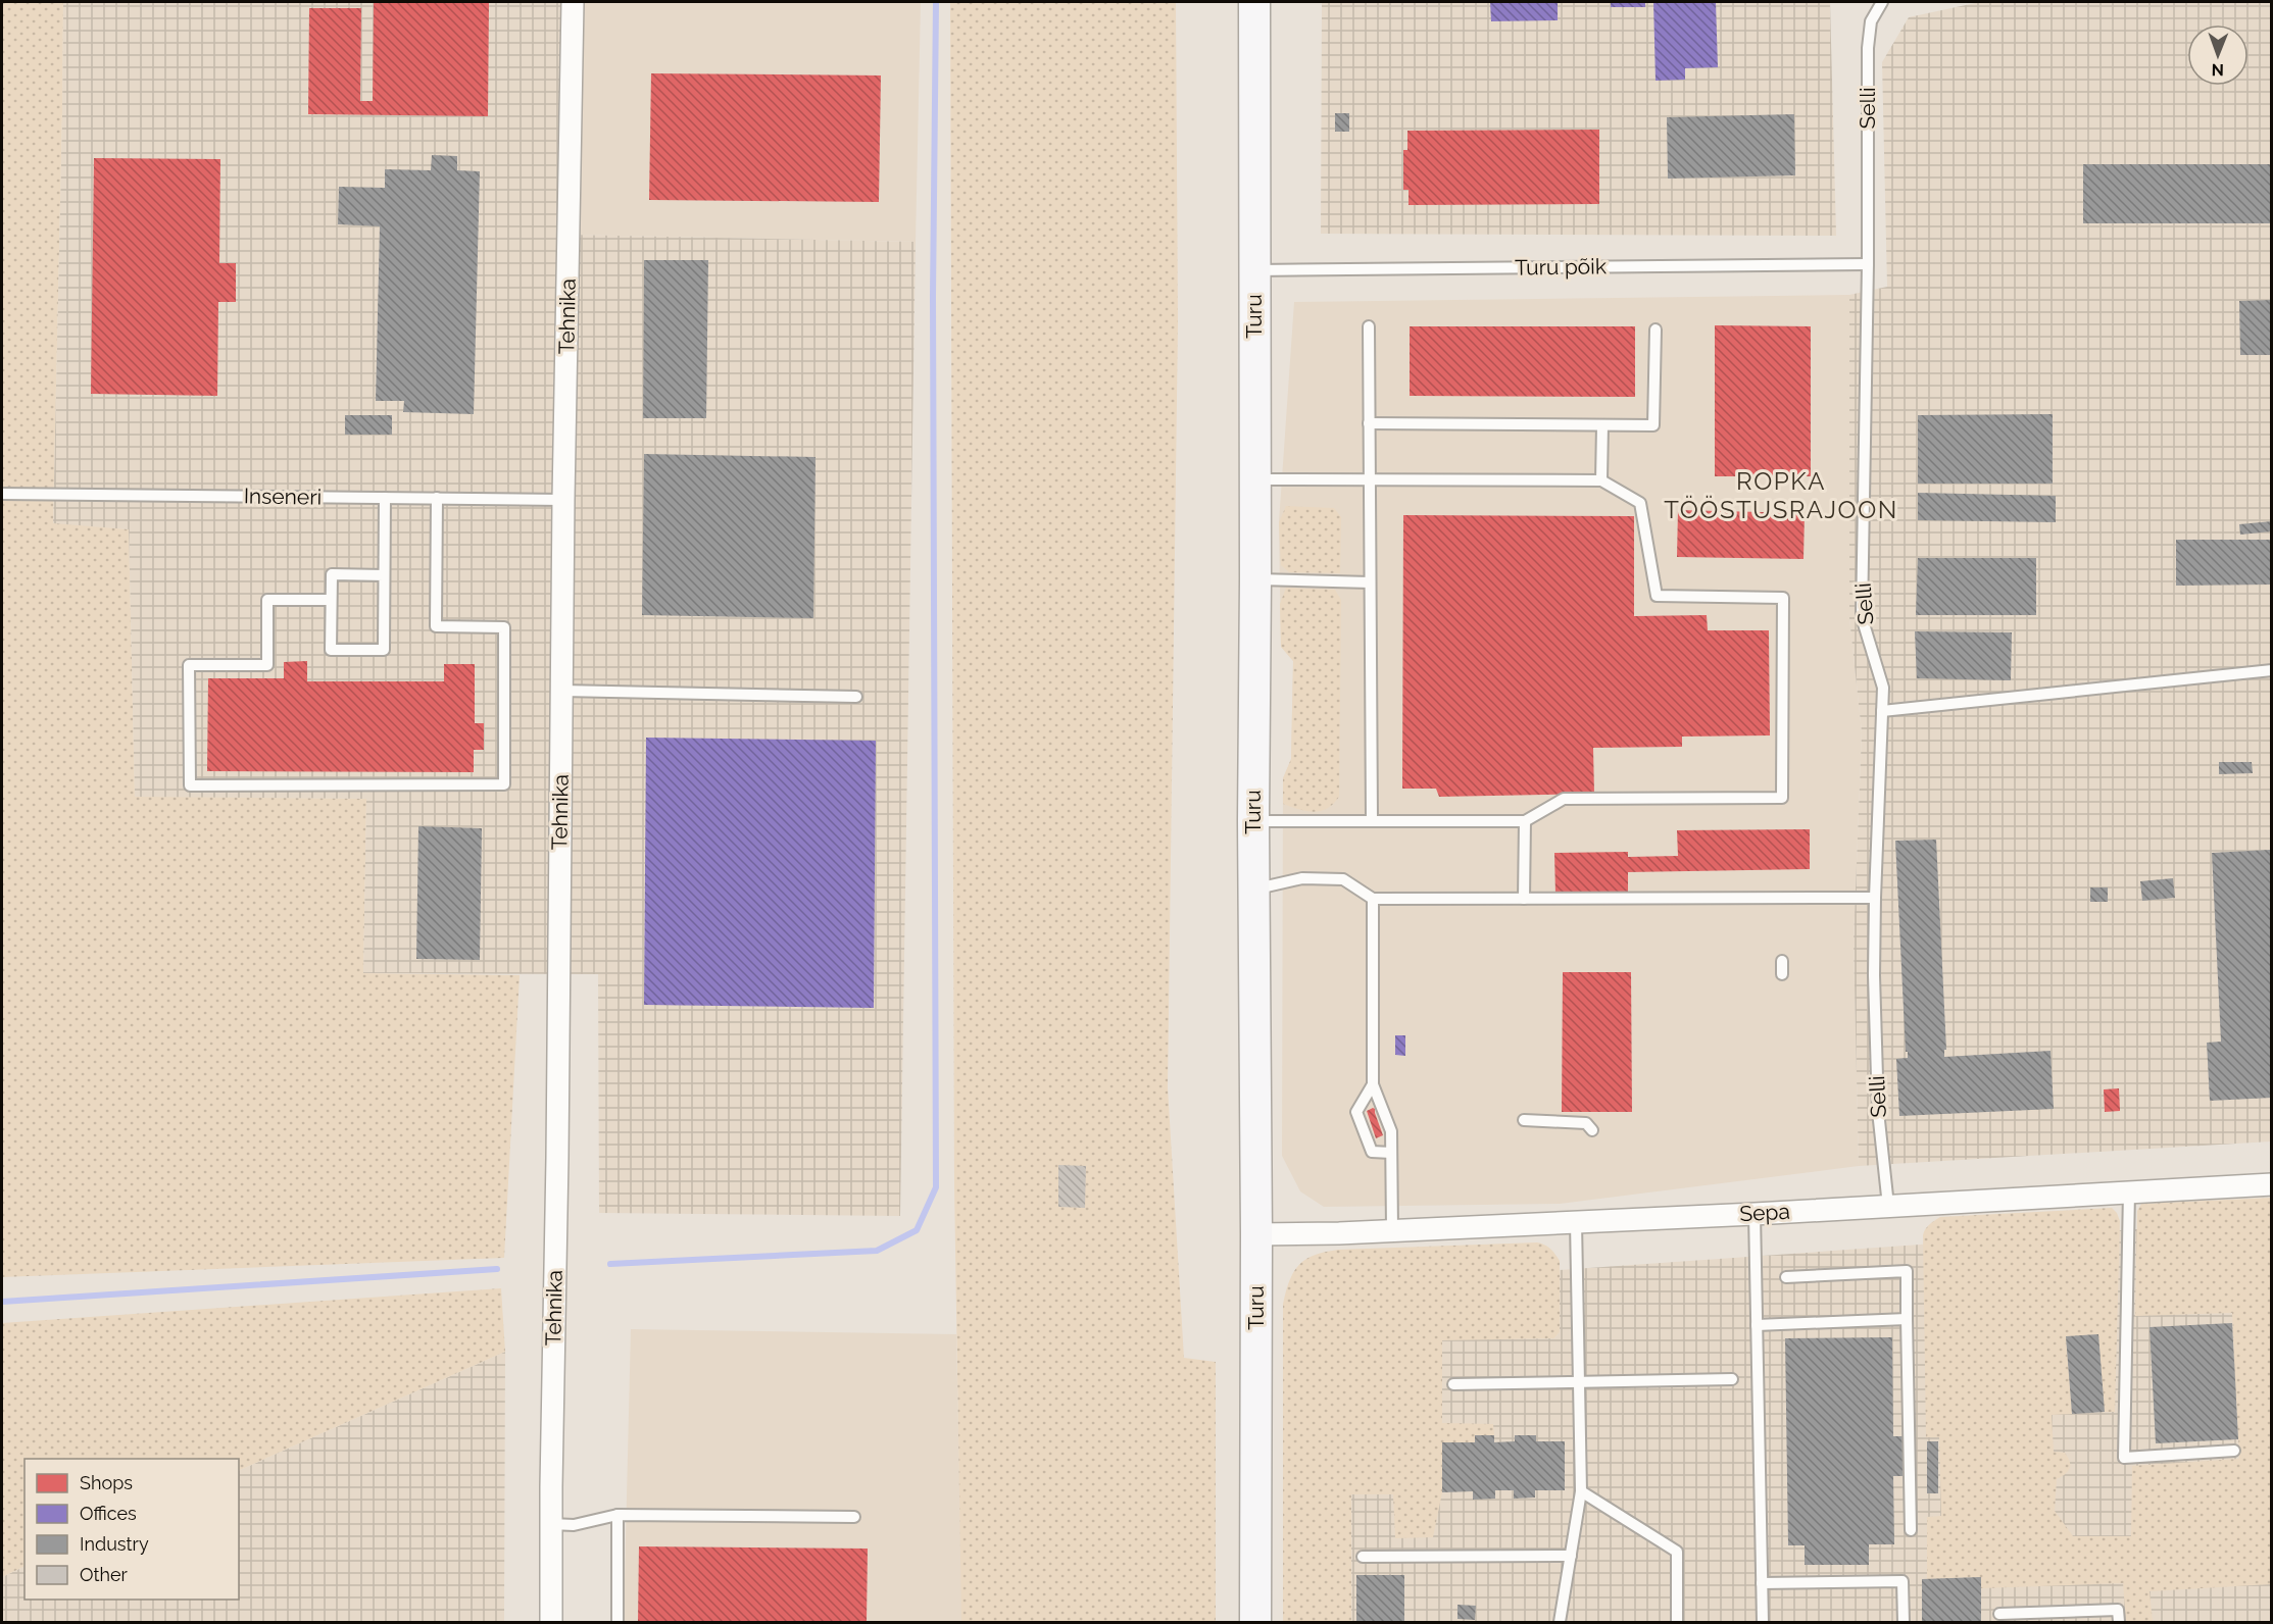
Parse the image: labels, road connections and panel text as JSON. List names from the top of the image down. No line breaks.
{"streets":{"main road":["Turu"],"street":["Tehnika","Sepa"],"lane":["Selli","Turu põik","Inseneri"]},"crossings":[["Selli","Turu põik"],["Selli","Sepa"],["Turu põik","Turu"],["Tehnika","Inseneri"],["Turu","Sepa"]],"districts":["ROPKA TÖÖSTUSRAJOON"],"legend":["Shops","Offices","Industry","Other"],"north":"bottom"}
